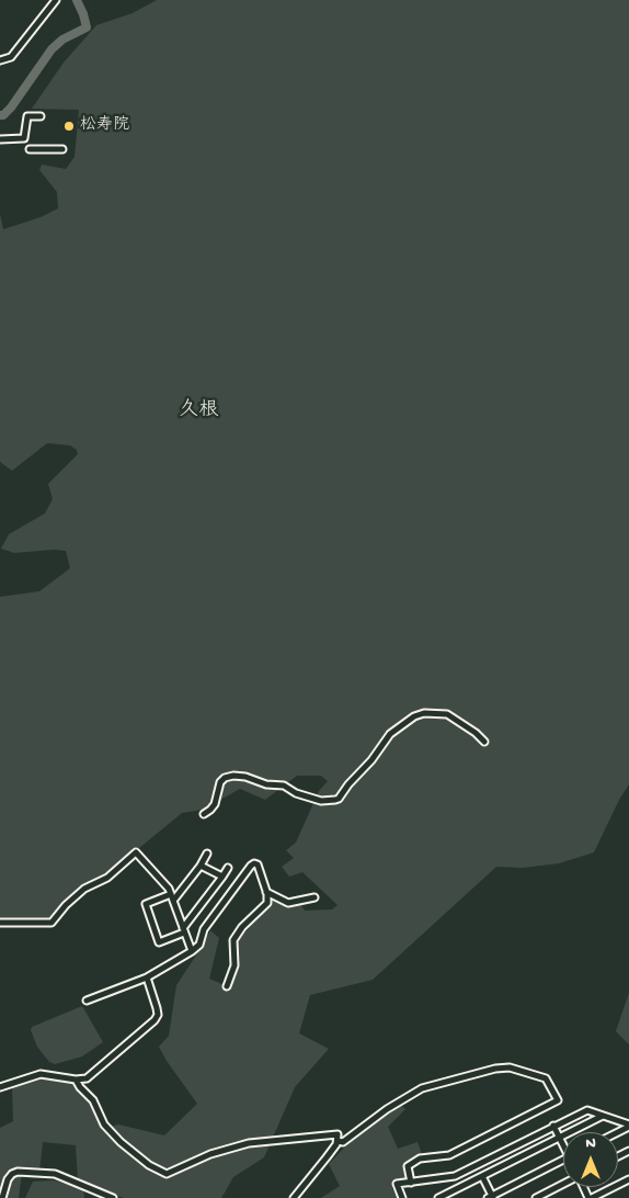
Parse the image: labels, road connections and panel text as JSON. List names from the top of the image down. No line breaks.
{"districts":["久根"],"places":["松寿院"],"north":"top"}
